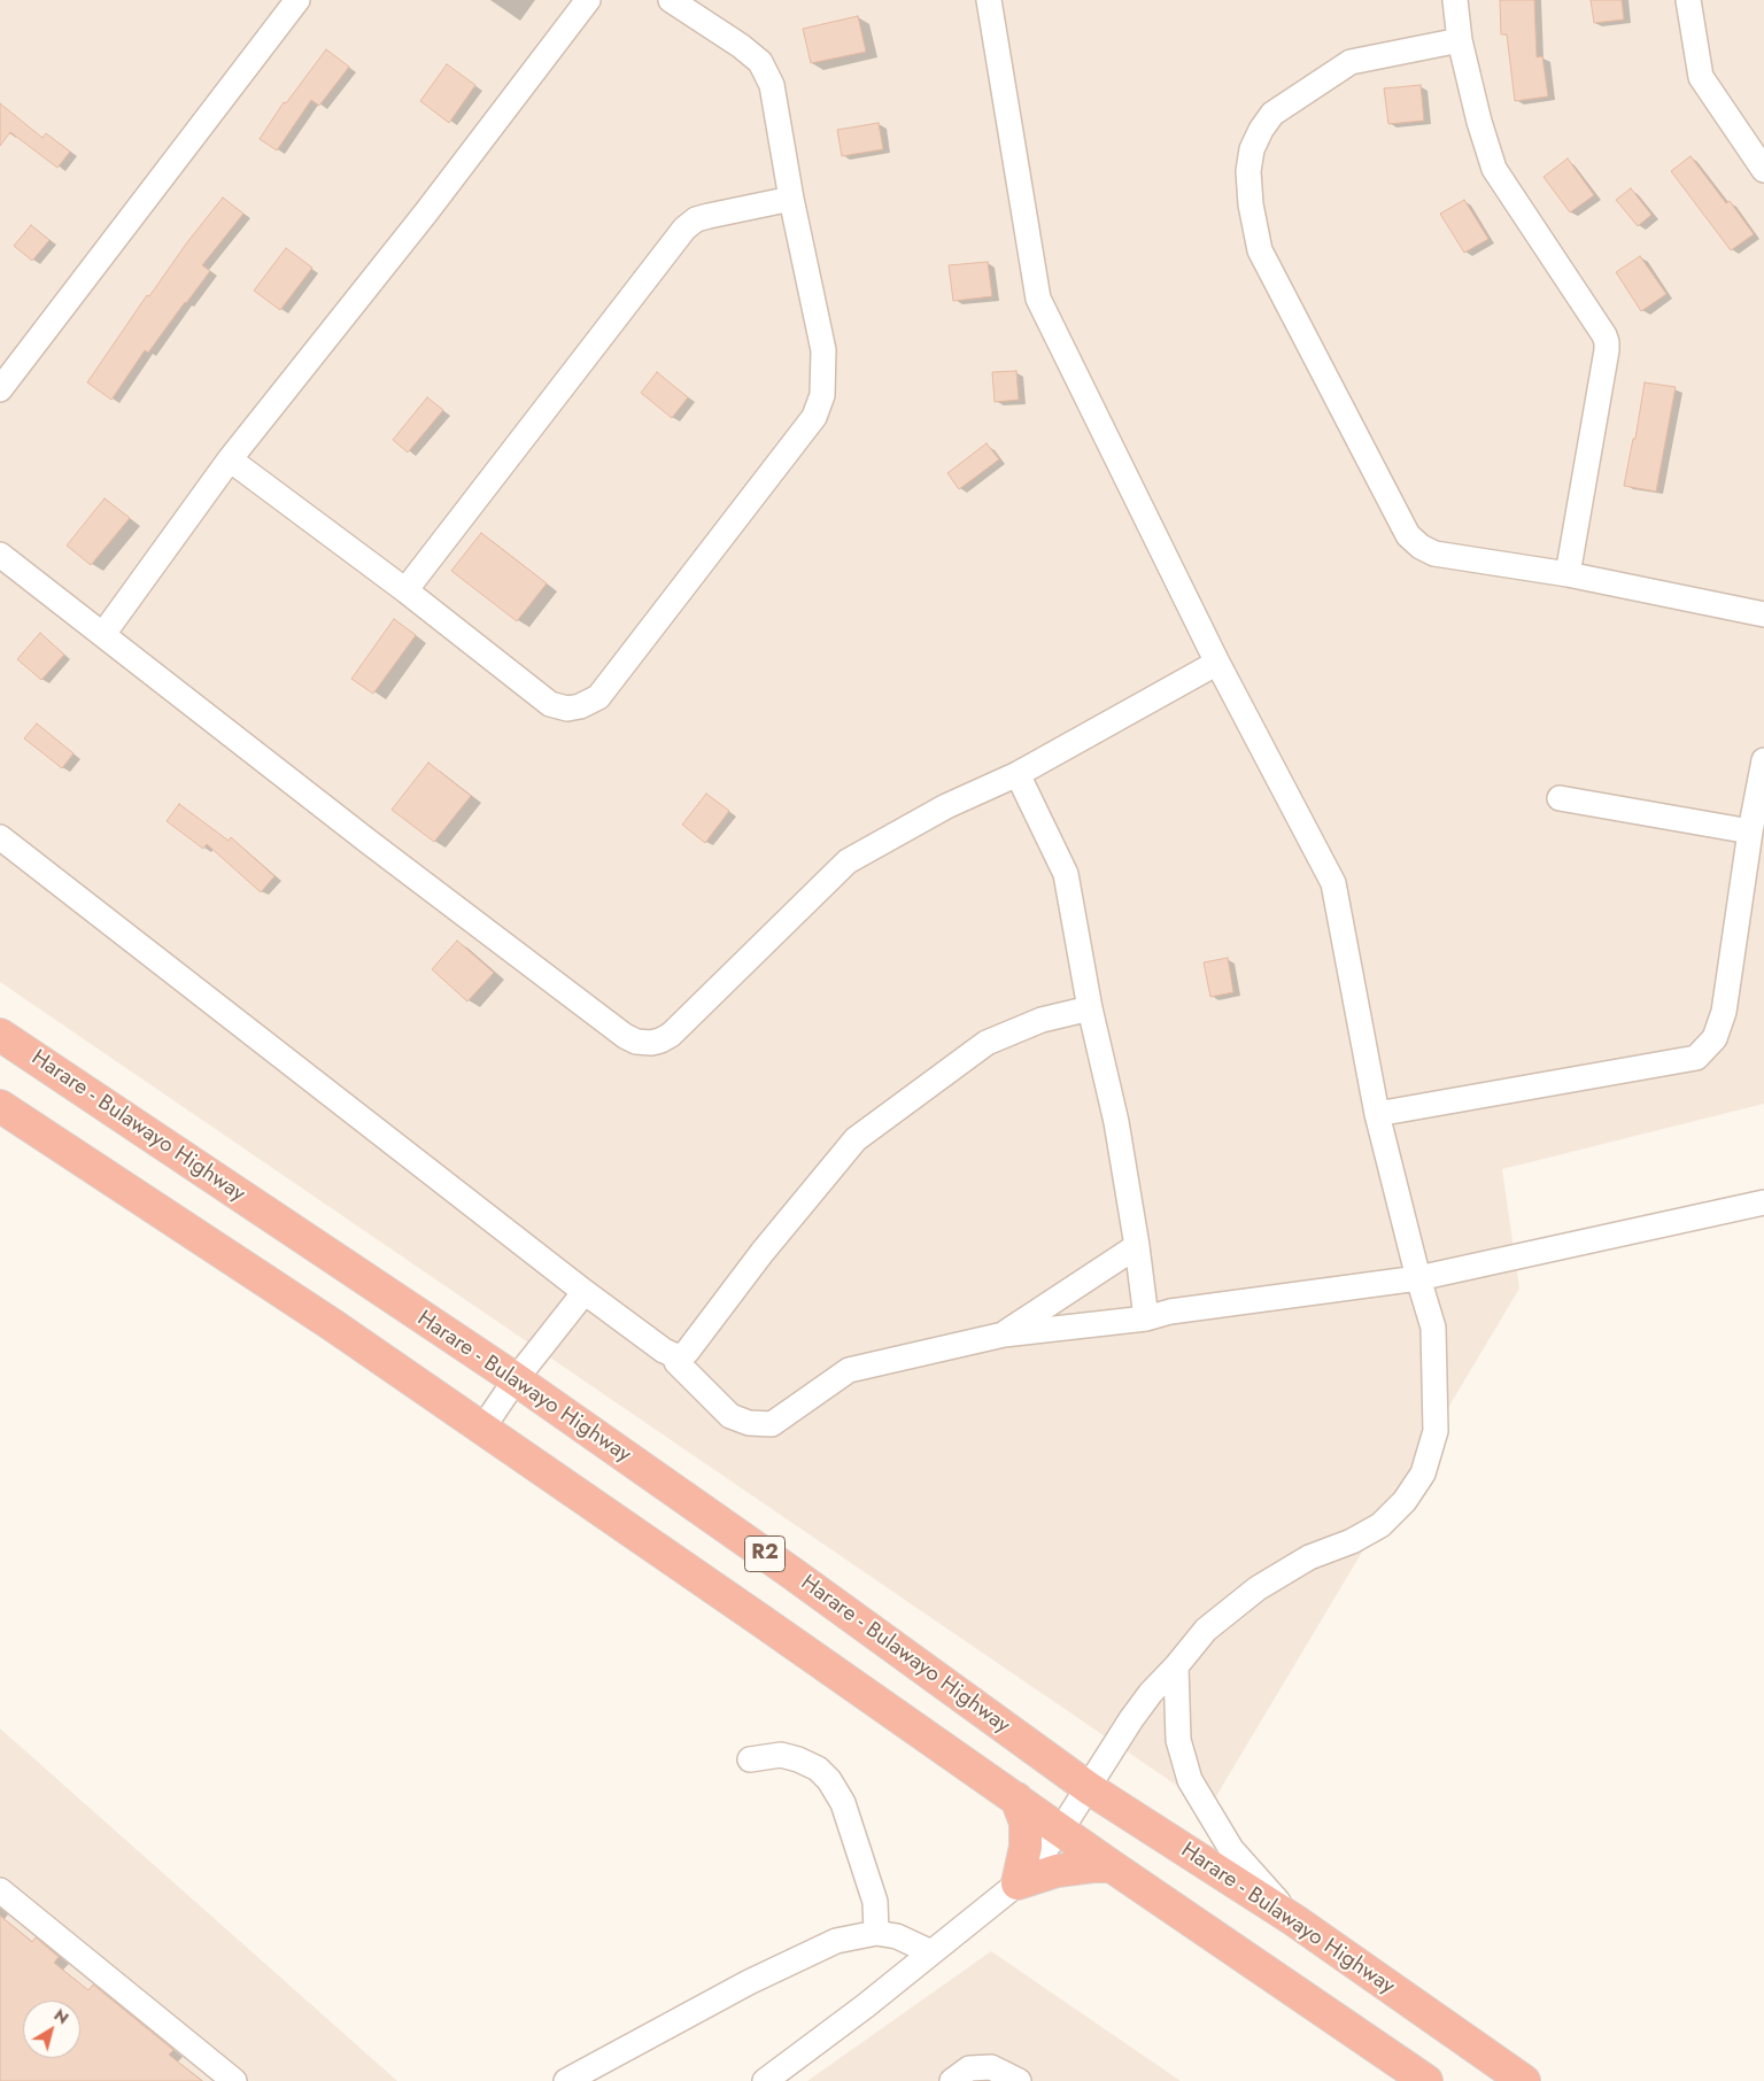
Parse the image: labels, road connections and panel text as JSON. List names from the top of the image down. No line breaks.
{"streets":{"highway":["Harare - Bulawayo Highway","R2"]},"north":"top right"}
